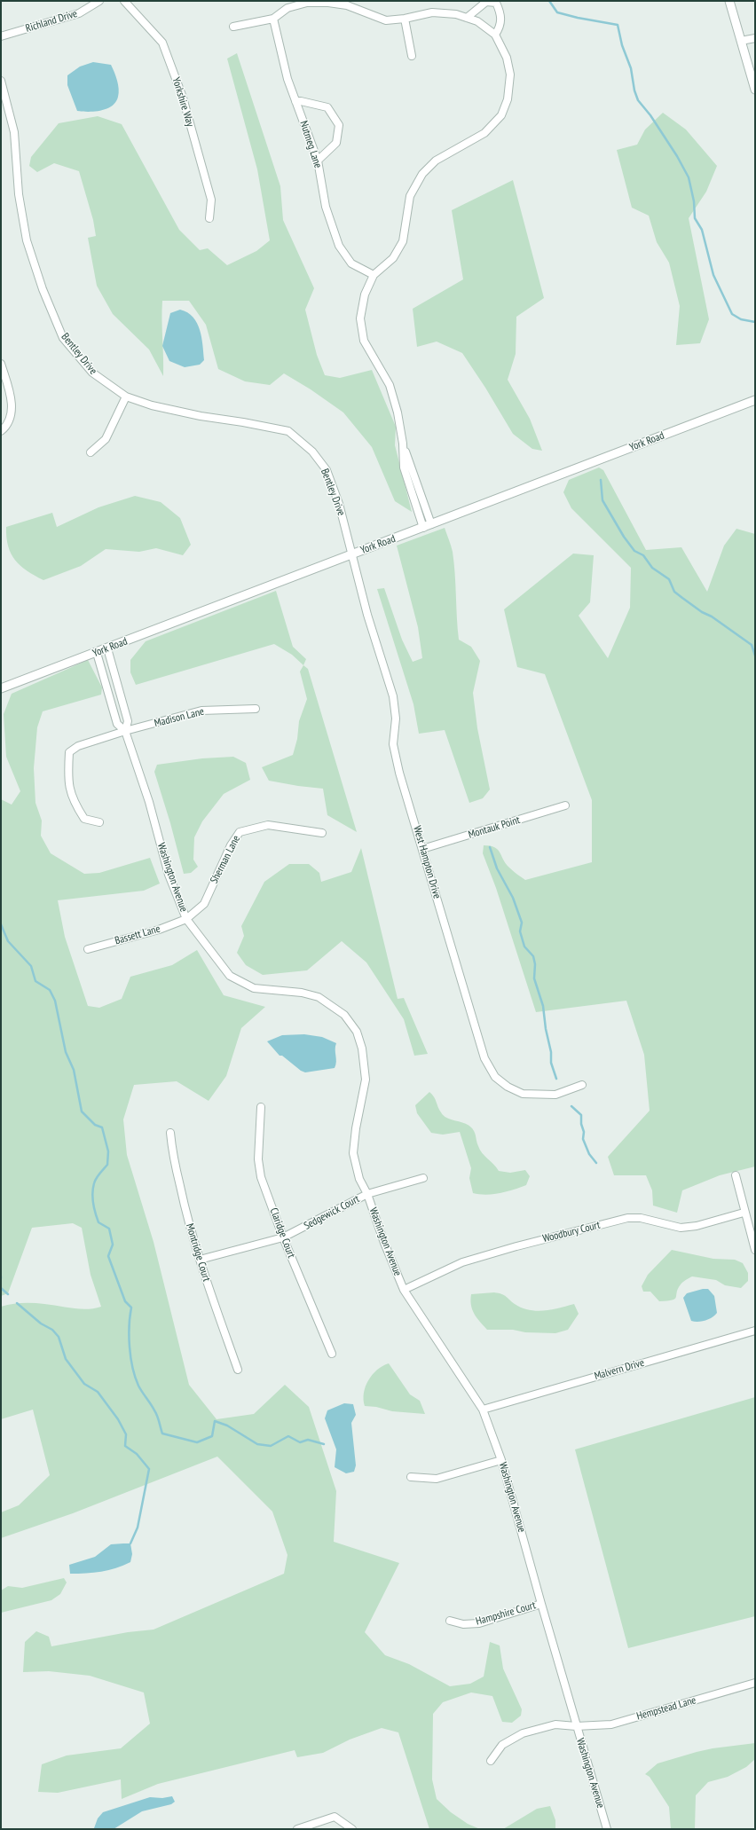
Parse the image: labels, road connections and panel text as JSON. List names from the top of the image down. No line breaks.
{"streets":{"street":["Richland Drive","Yorkshire Way","Nutmeg Lane","Bentley Drive","York Road","Madison Lane","Montauk Point","Sherman Lane","West Hampton Drive","Washington Avenue","Bassett Lane","Sedgewick Court","Woodbury Court","Claridge Court","Montridge Court","Malvern Drive","Hampshire Court","Hempstead Lane"]},"crossings":[["Bentley Drive","York Road"],["Bentley Drive","West Hampton Drive"],["York Road","West Hampton Drive"],["York Road","Washington Avenue"],["Madison Lane","Washington Avenue"],["Montauk Point","West Hampton Drive"],["Sherman Lane","Washington Avenue"],["Sherman Lane","Bassett Lane"],["Washington Avenue","Bassett Lane"],["Washington Avenue","Sedgewick Court"],["Washington Avenue","Woodbury Court"],["Washington Avenue","Malvern Drive"],["Washington Avenue","Hampshire Court"],["Washington Avenue","Hempstead Lane"],["Sedgewick Court","Claridge Court"],["Sedgewick Court","Montridge Court"]]}
